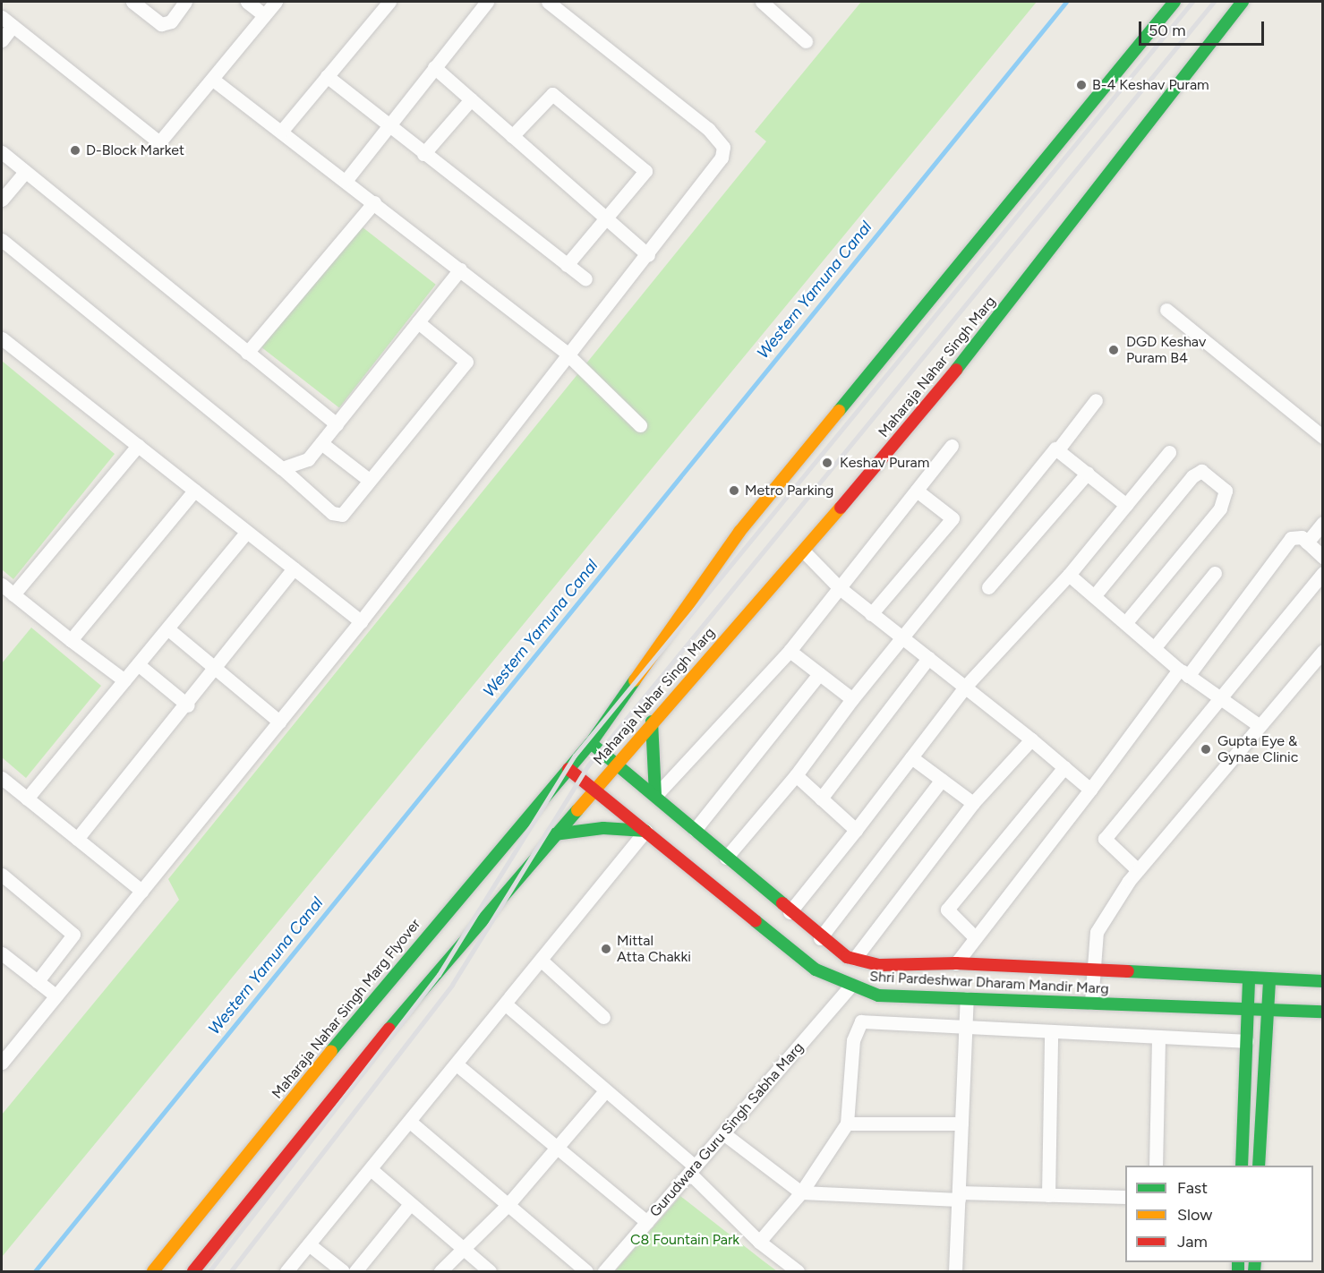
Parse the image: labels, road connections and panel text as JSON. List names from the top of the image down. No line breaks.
{"streets":{"main road":["Maharaja Nahar Singh Marg","Shri Pardeshwar Dharam Mandir Marg","Maharaja Nahar Singh Marg Flyover"],"street":["Gurudwara Guru Singh Sabha Marg"]},"crossings":[["Maharaja Nahar Singh Marg","Shri Pardeshwar Dharam Mandir Marg"],["Maharaja Nahar Singh Marg","Maharaja Nahar Singh Marg Flyover"],["Shri Pardeshwar Dharam Mandir Marg","Maharaja Nahar Singh Marg Flyover"],["Shri Pardeshwar Dharam Mandir Marg","Gurudwara Guru Singh Sabha Marg"]],"water":["Western Yamuna Canal"],"parks":["C8 Fountain Park"],"places":["B-4 Keshav Puram","D-Block Market","DGD Keshav Puram B4","Keshav Puram","Metro Parking","Gupta Eye & Gynae Clinic","Mittal Atta Chakki"],"legend":["Fast","Slow","Jam"],"scale_bar":"50 m"}
